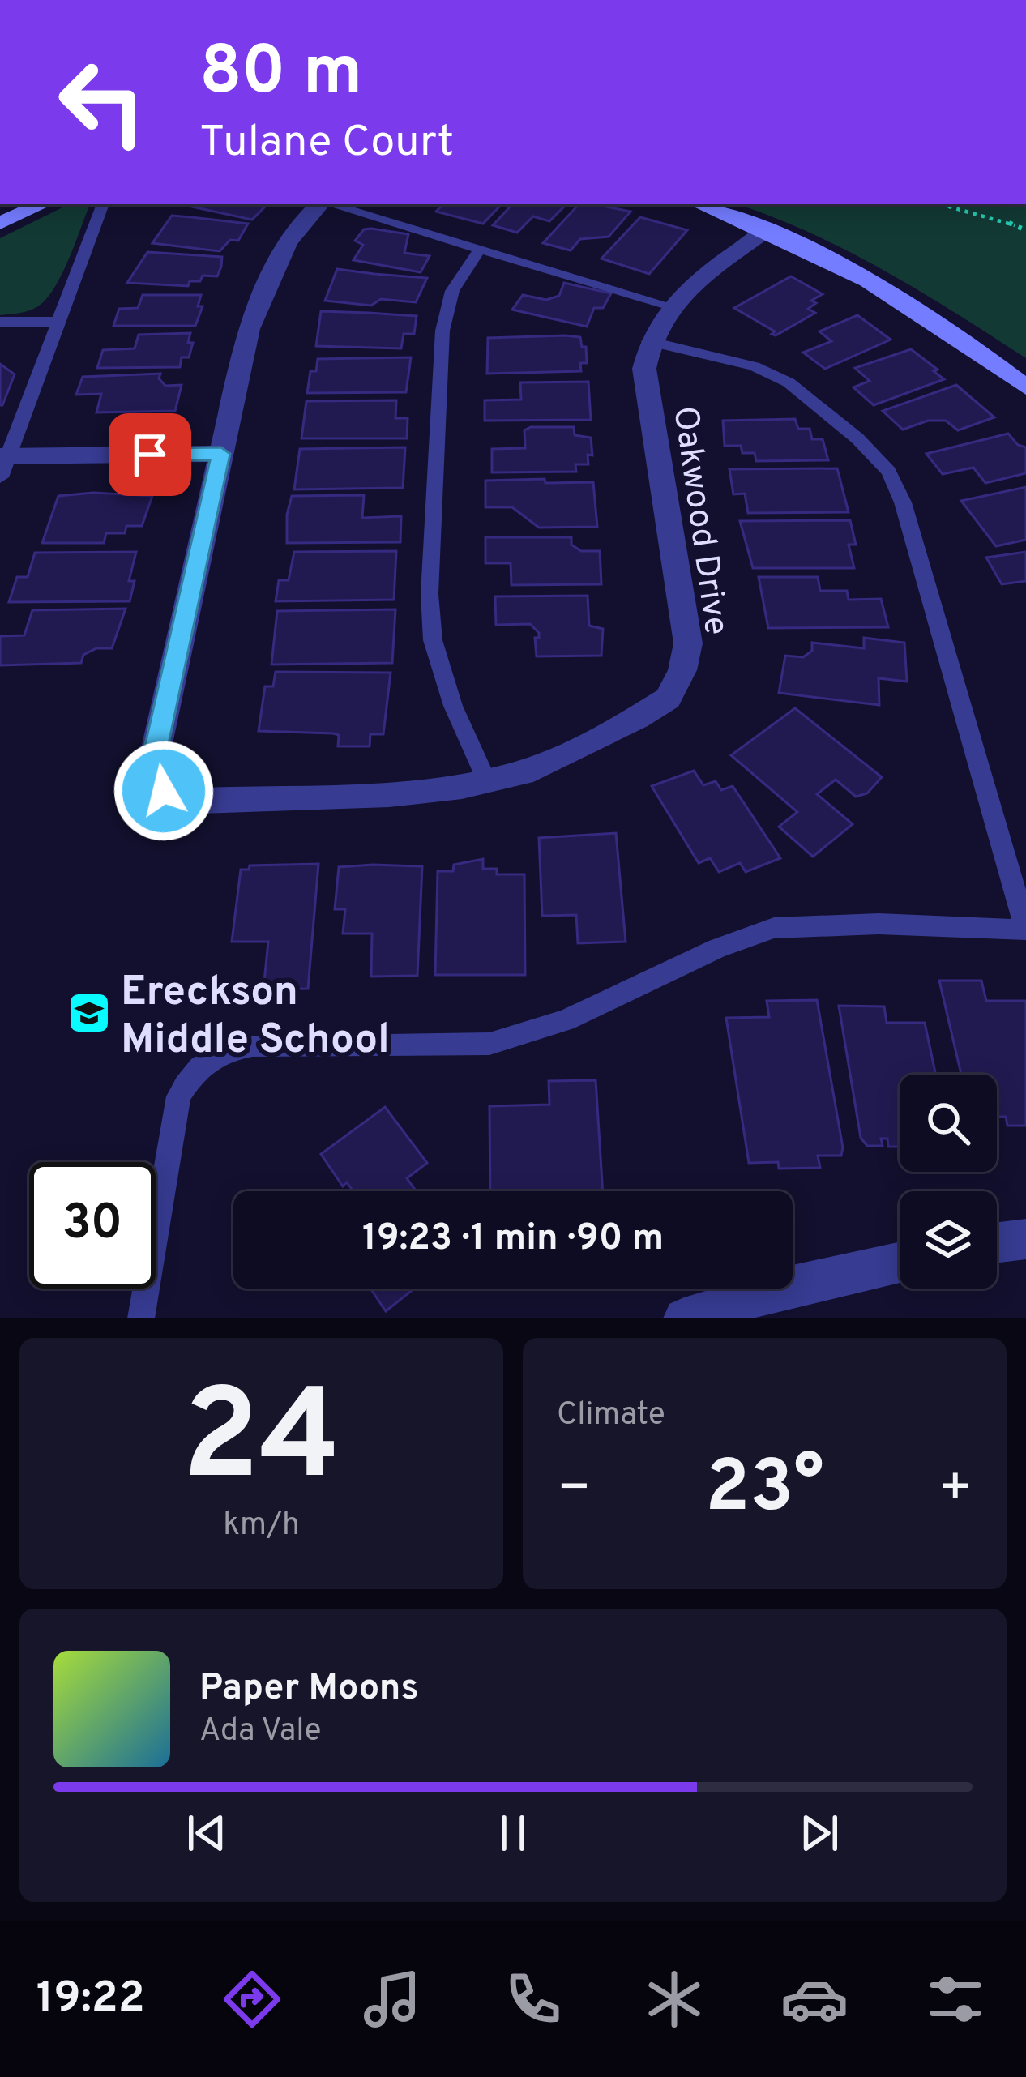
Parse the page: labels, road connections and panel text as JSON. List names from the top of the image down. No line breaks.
{"streets":{"street":["Oakwood Drive"]},"places":{"school or university":["Ereckson Middle School"]},"page":{"turn":["80 m","Tulane Court"],"limit":"30","trip":"19:23 · 1 min · 90 m","tile":[["24","km/h"],"Climate"],"heat":["−","23°","+"],"song":["Paper Moons","Ada Vale"],"tabs":"19:22"}}
